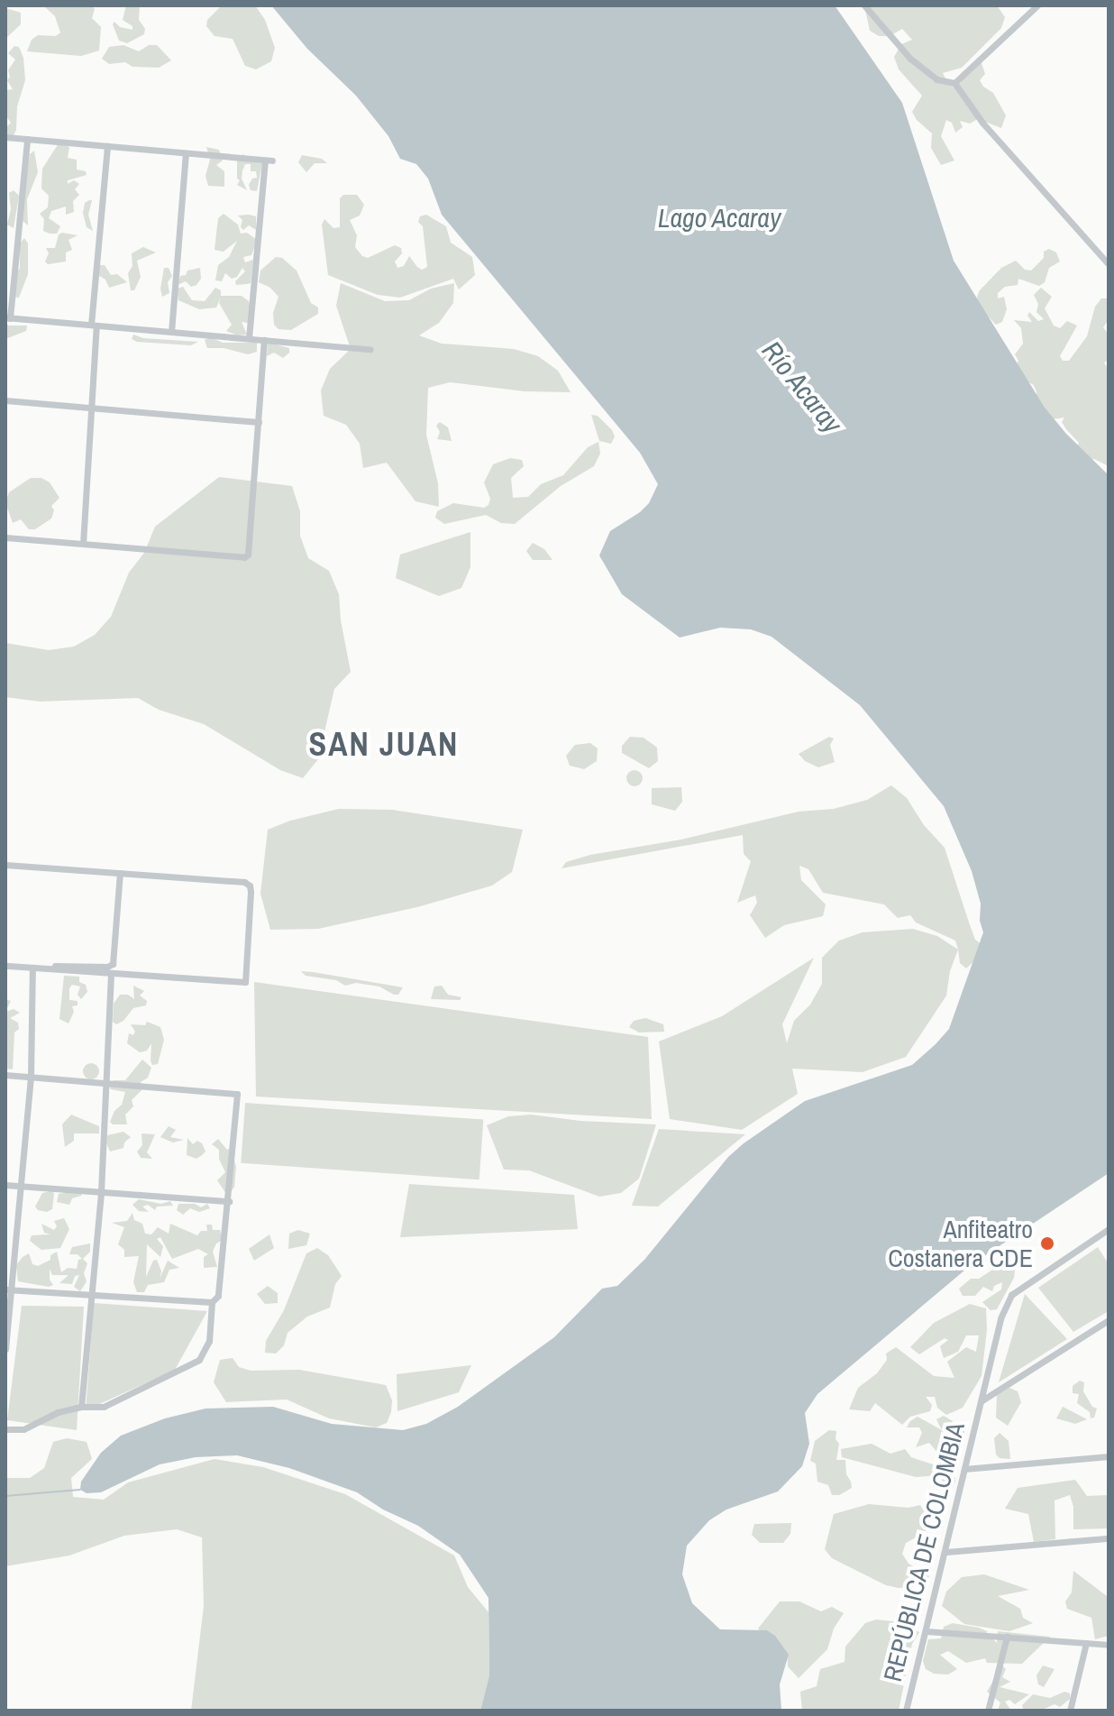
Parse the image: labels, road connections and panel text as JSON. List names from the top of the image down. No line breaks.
{"streets":{"street":["REPÚBLICA DE COLOMBIA"]},"districts":["SAN JUAN"],"water":["Lago Acaray","Río Acaray"],"places":["Anfiteatro Costanera CDE"]}
